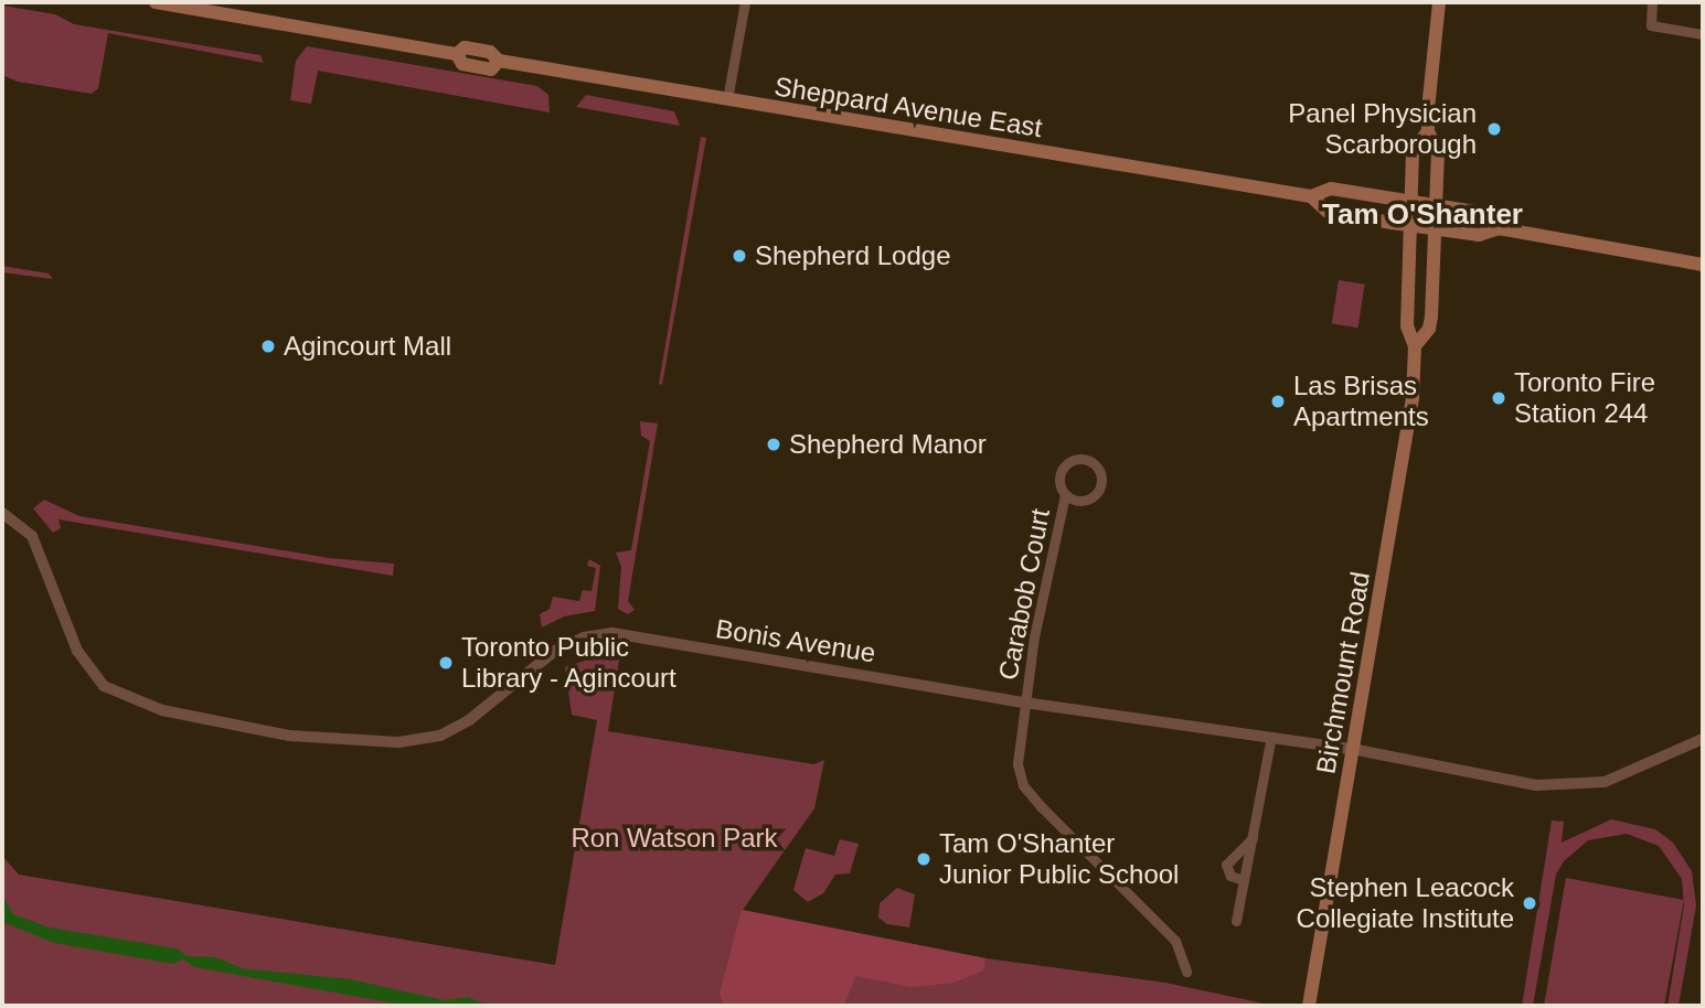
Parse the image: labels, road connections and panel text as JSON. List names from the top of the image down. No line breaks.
{"streets":{"main road":["Sheppard Avenue East","Birchmount Road"],"street":["Carabob Court","Bonis Avenue"]},"crossings":[["Sheppard Avenue East","Birchmount Road"],["Carabob Court","Bonis Avenue"],["Bonis Avenue","Birchmount Road"]],"districts":["Tam O'Shanter"],"parks":["Ron Watson Park"],"places":["Panel Physician Scarborough","Shepherd Lodge","Agincourt Mall","Toronto Fire Station 244","Las Brisas Apartments","Shepherd Manor","Toronto Public Library - Agincourt","Tam O'Shanter Junior Public School","Stephen Leacock Collegiate Institute"]}
